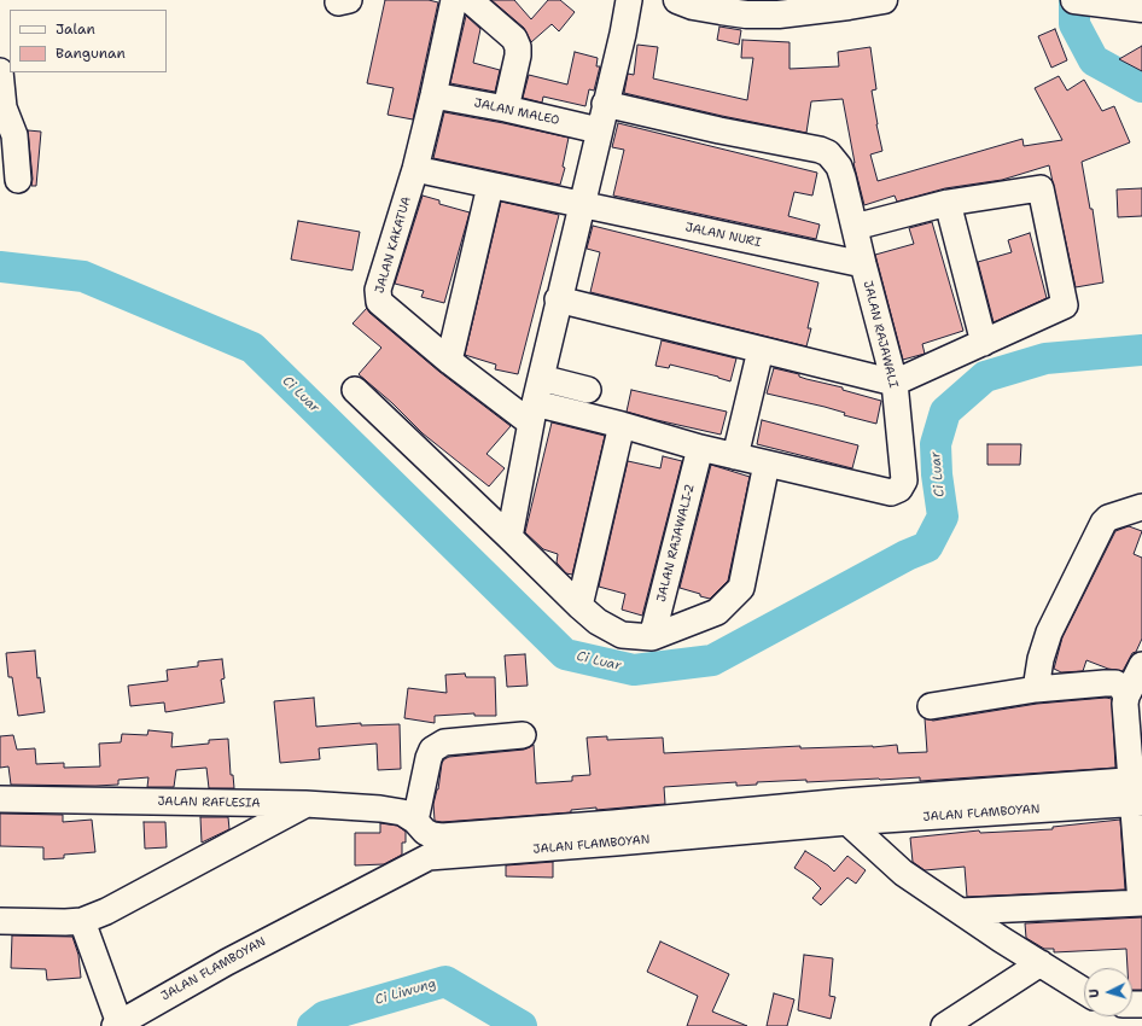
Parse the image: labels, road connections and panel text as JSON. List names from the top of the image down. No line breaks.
{"streets":{"street":["JALAN MALEO","JALAN NURI","JALAN KAKATUA","JALAN RAJAWALI","JALAN RAJAWALI-2","JALAN RAFLESIA","JALAN FLAMBOYAN"]},"crossings":[["JALAN MALEO","JALAN KAKATUA"],["JALAN NURI","JALAN KAKATUA"],["JALAN NURI","JALAN RAJAWALI"],["JALAN KAKATUA","JALAN RAJAWALI"],["JALAN RAJAWALI","JALAN RAJAWALI-2"],["JALAN RAFLESIA","JALAN FLAMBOYAN"]],"water":["Ci Luar","Ci Liwung"],"legend":["Jalan","Bangunan"],"north":"left"}
